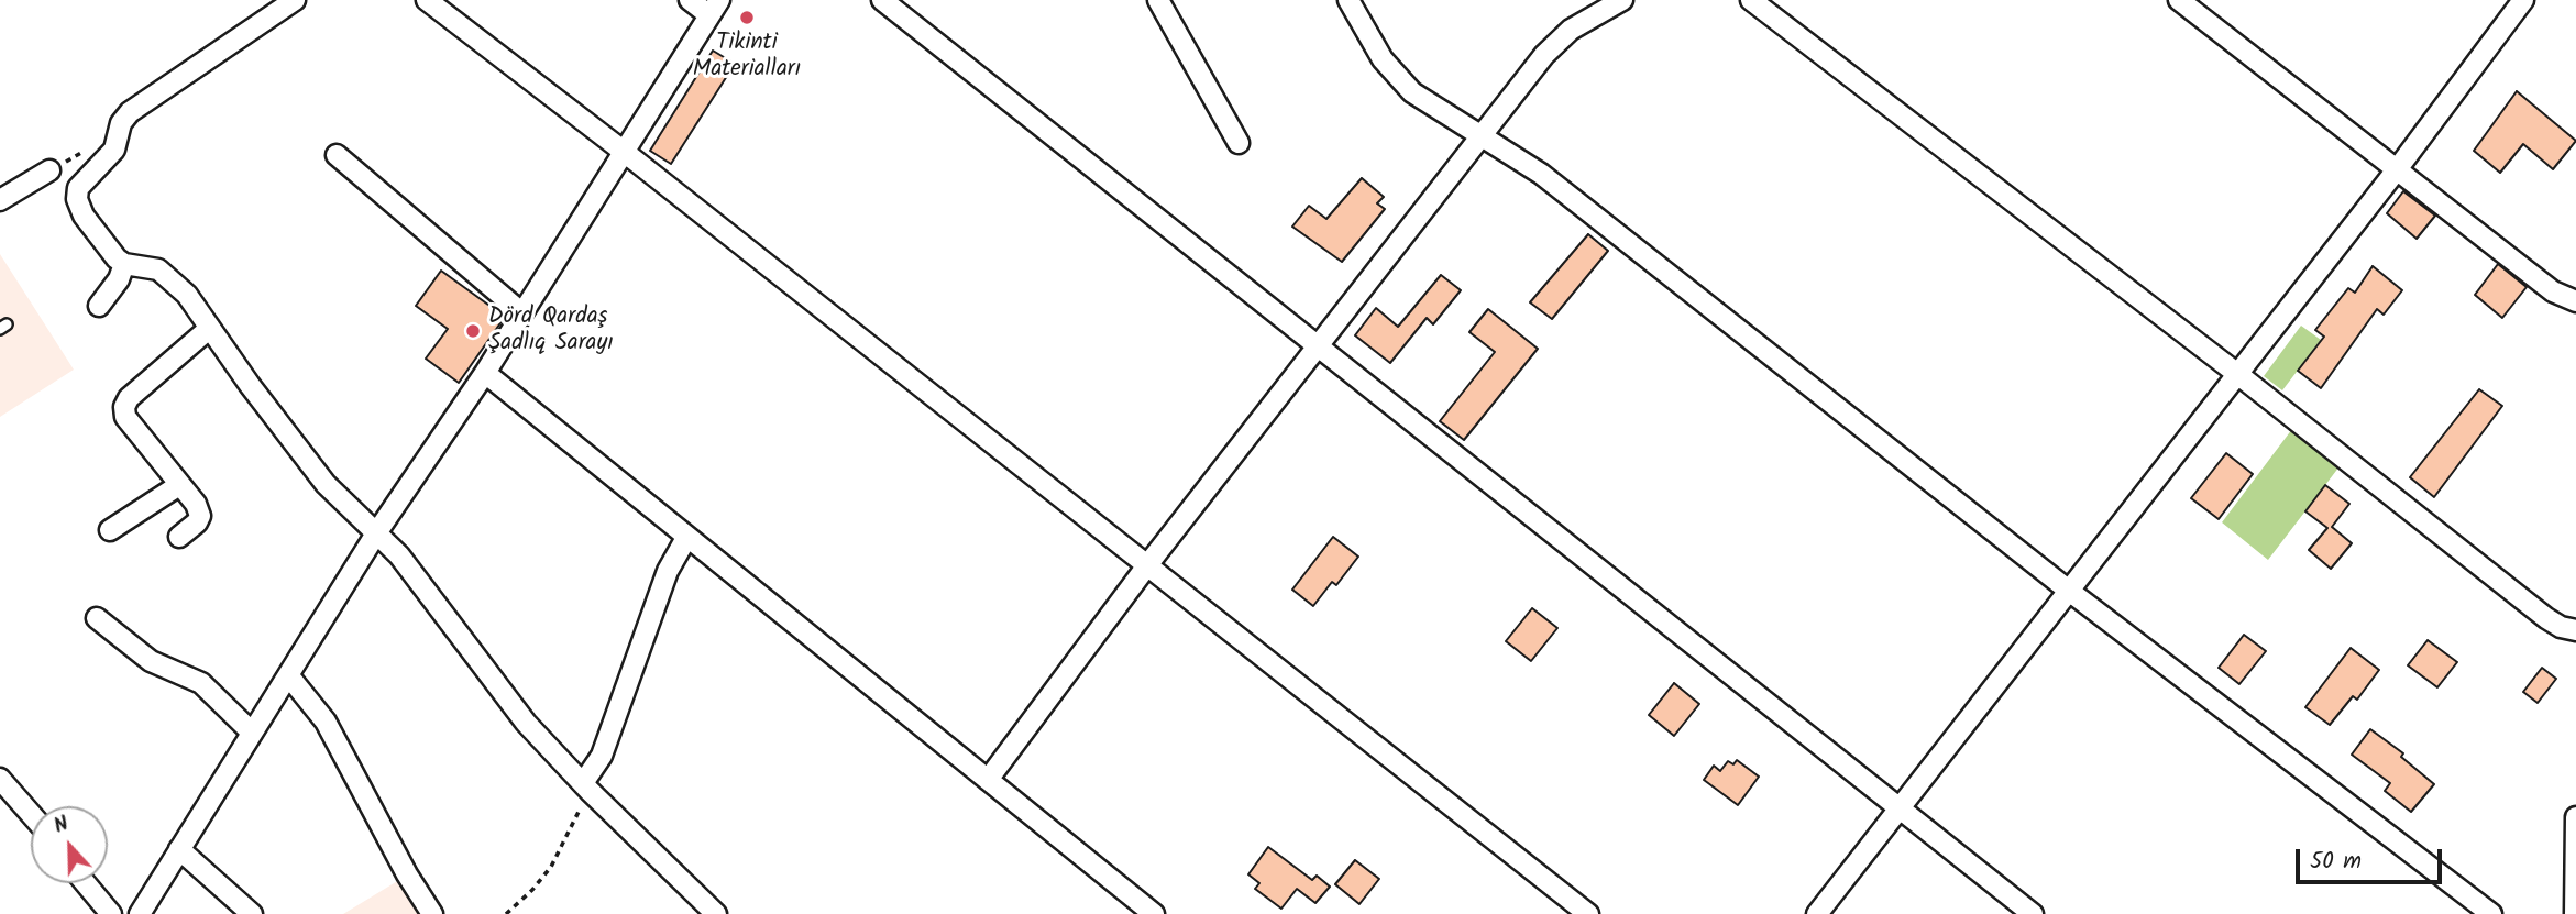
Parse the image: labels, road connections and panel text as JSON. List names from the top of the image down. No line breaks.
{"places":["Tikinti Materialları","Dörd Qardaş Şadlıq Sarayı"],"scale_bar":"50 m","north":"top"}
